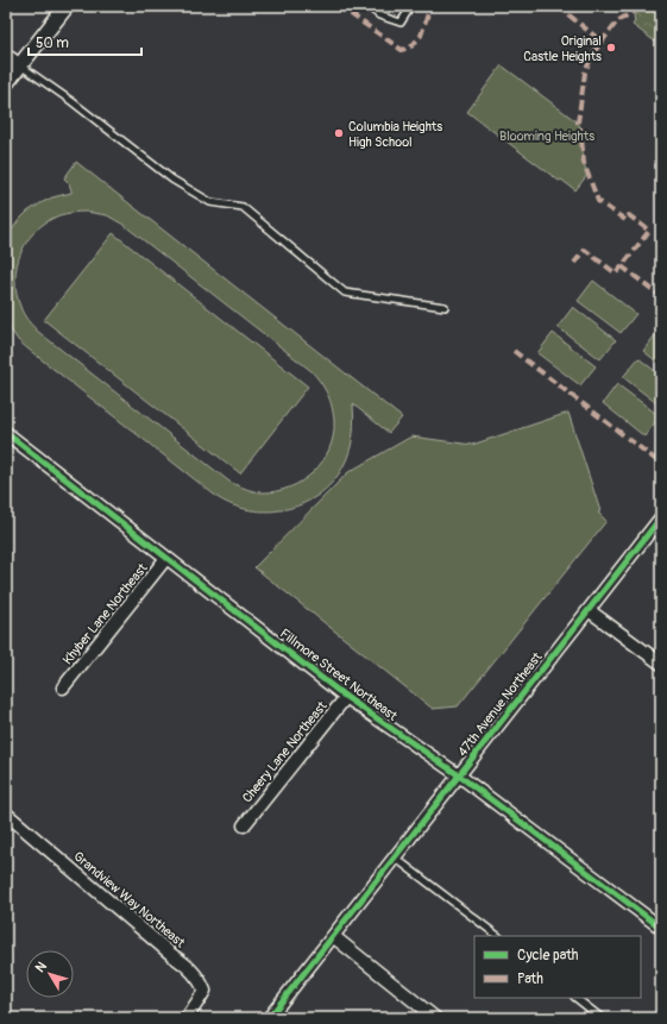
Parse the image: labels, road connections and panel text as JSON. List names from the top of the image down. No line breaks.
{"streets":{"street":["Khyber Lane Northeast","Fillmore Street Northeast","47th Avenue Northeast","Cheery Lane Northeast","Grandview Way Northeast"]},"crossings":[["Khyber Lane Northeast","Fillmore Street Northeast"],["Fillmore Street Northeast","47th Avenue Northeast"],["Fillmore Street Northeast","Cheery Lane Northeast"]],"parks":["Blooming Heights"],"places":["Original Castle Heights","Columbia Heights High School"],"legend":["Cycle path","Path"],"scale_bar":"50 m","north":"top left"}
